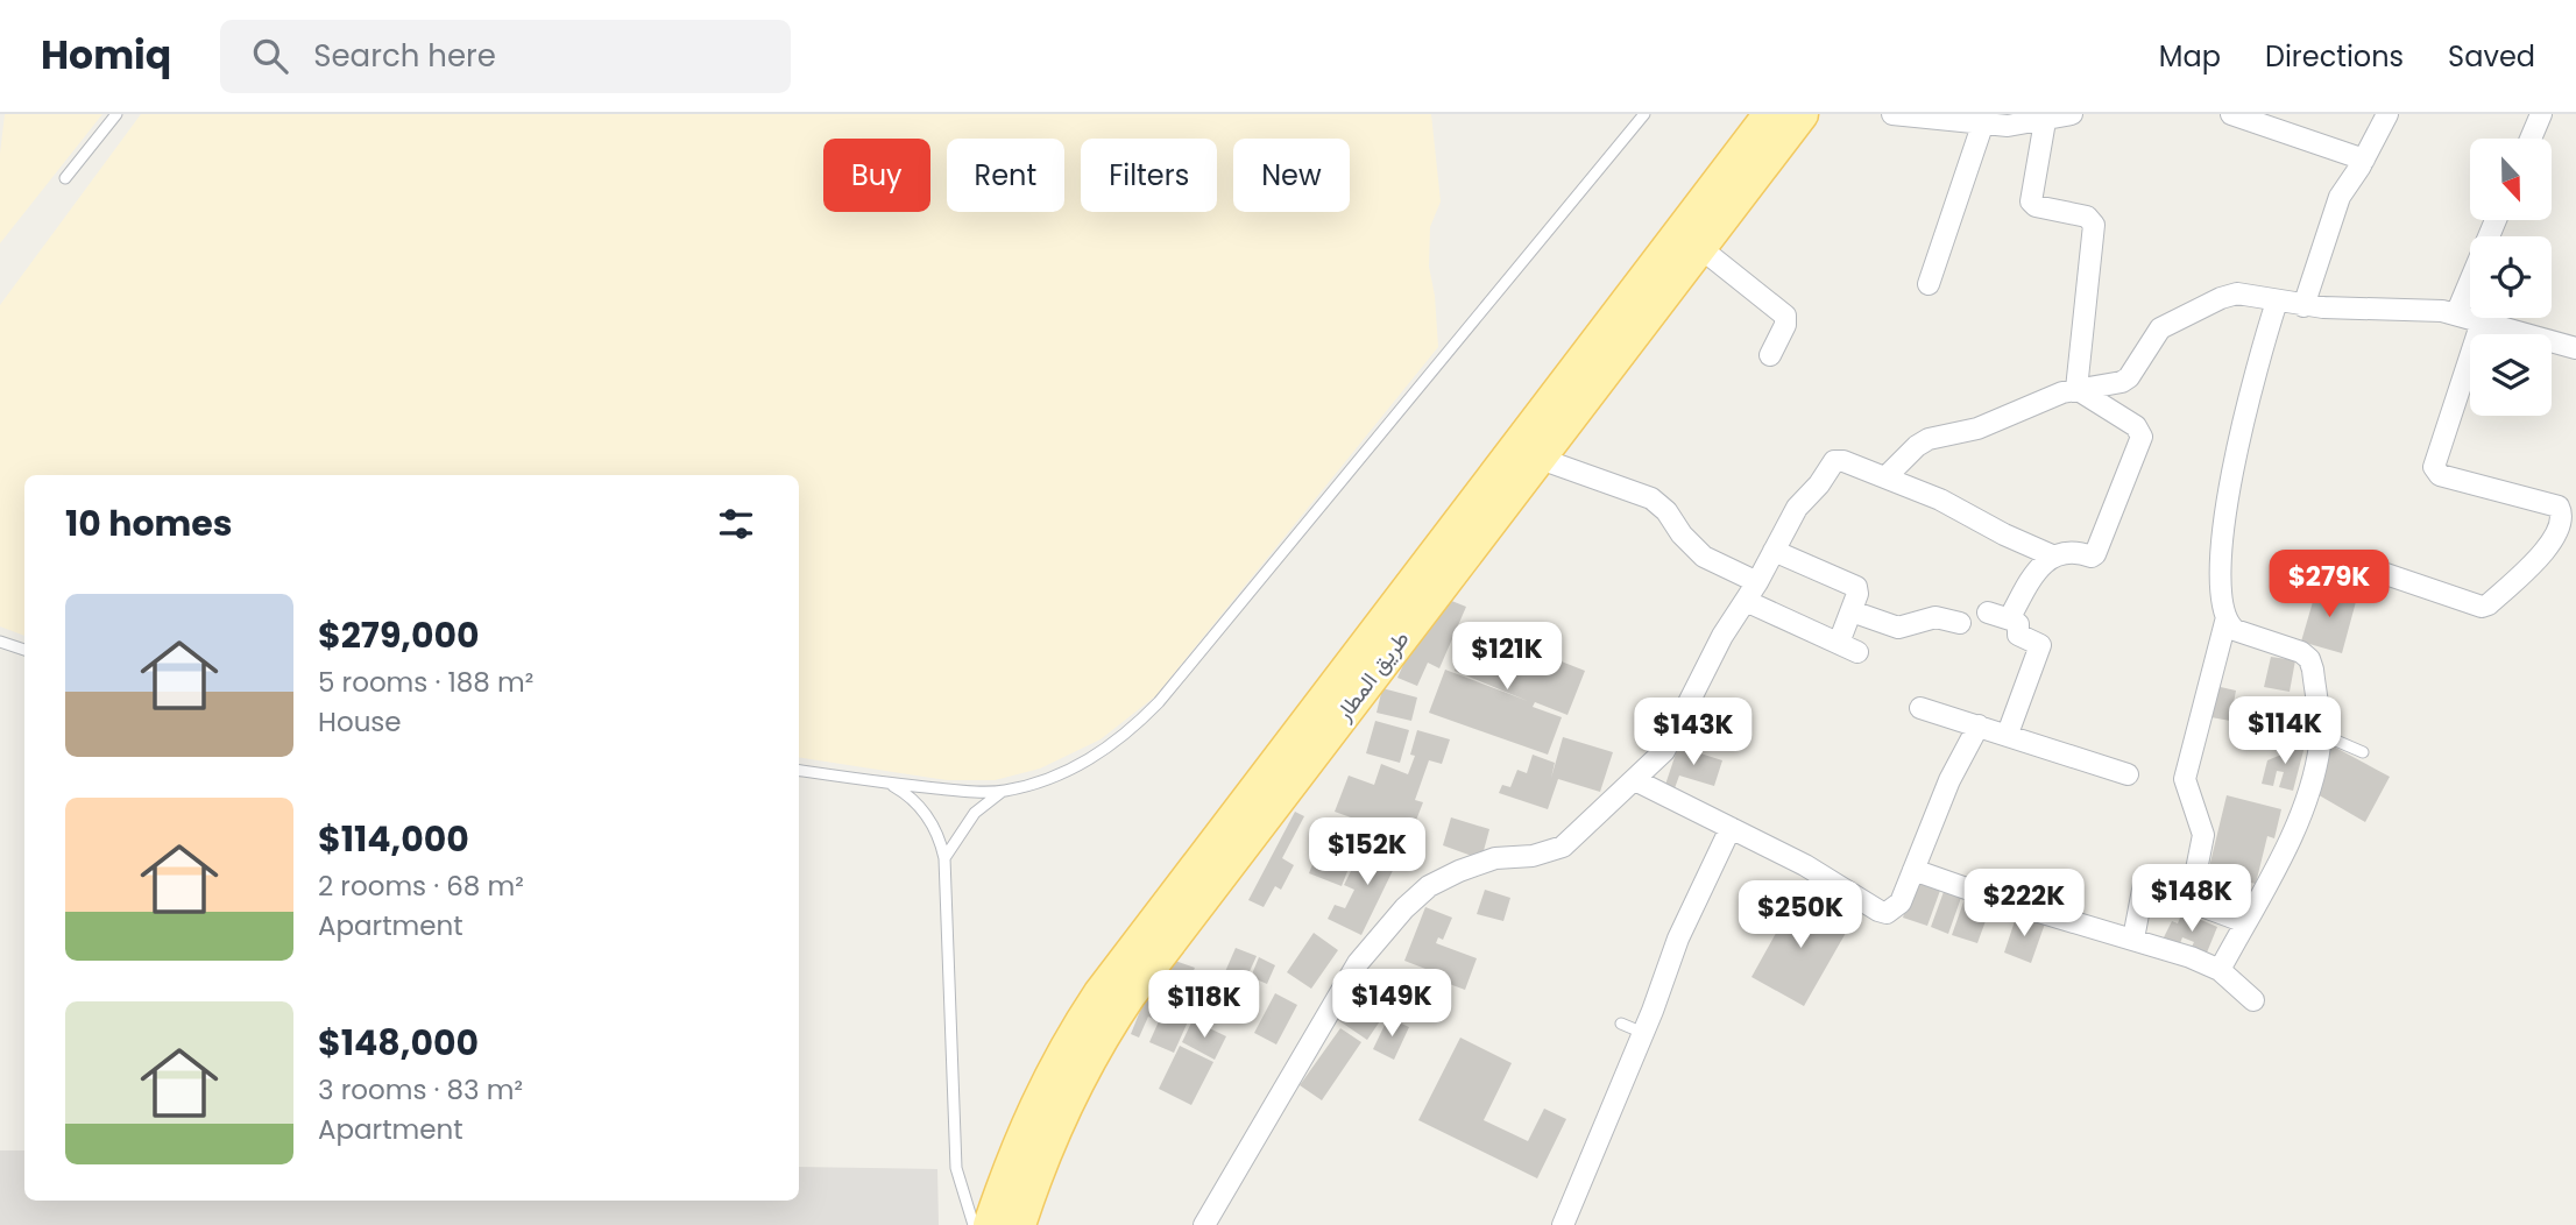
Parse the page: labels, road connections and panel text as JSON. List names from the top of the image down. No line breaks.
{"streets":{"main road":["طريق المطار"]},"north":"bottom","page":{"header":"Homiq","search":"Search here","nav":["Map","Directions","Saved"],"chip":["Buy","Rent","Filters","New"],"heading":"10 homes","price":["$279K","$121K","$114K","$143K","$152K","$148K","$222K","$250K","$149K","$118K"],"list":[{"name":"$279,000","note":"5 rooms · 188 m² · House"},{"name":"$114,000","note":"2 rooms · 68 m² · Apartment"},{"name":"$148,000","note":"3 rooms · 83 m² · Apartment"}]}}
